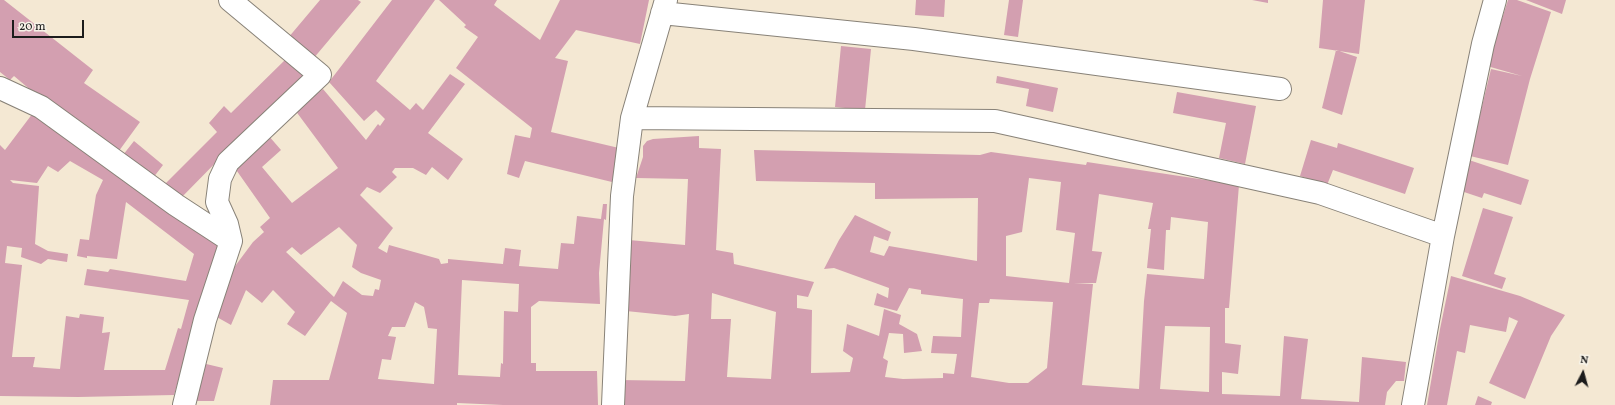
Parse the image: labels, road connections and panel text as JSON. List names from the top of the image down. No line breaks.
{"scale_bar":"20 m","north":"top"}
